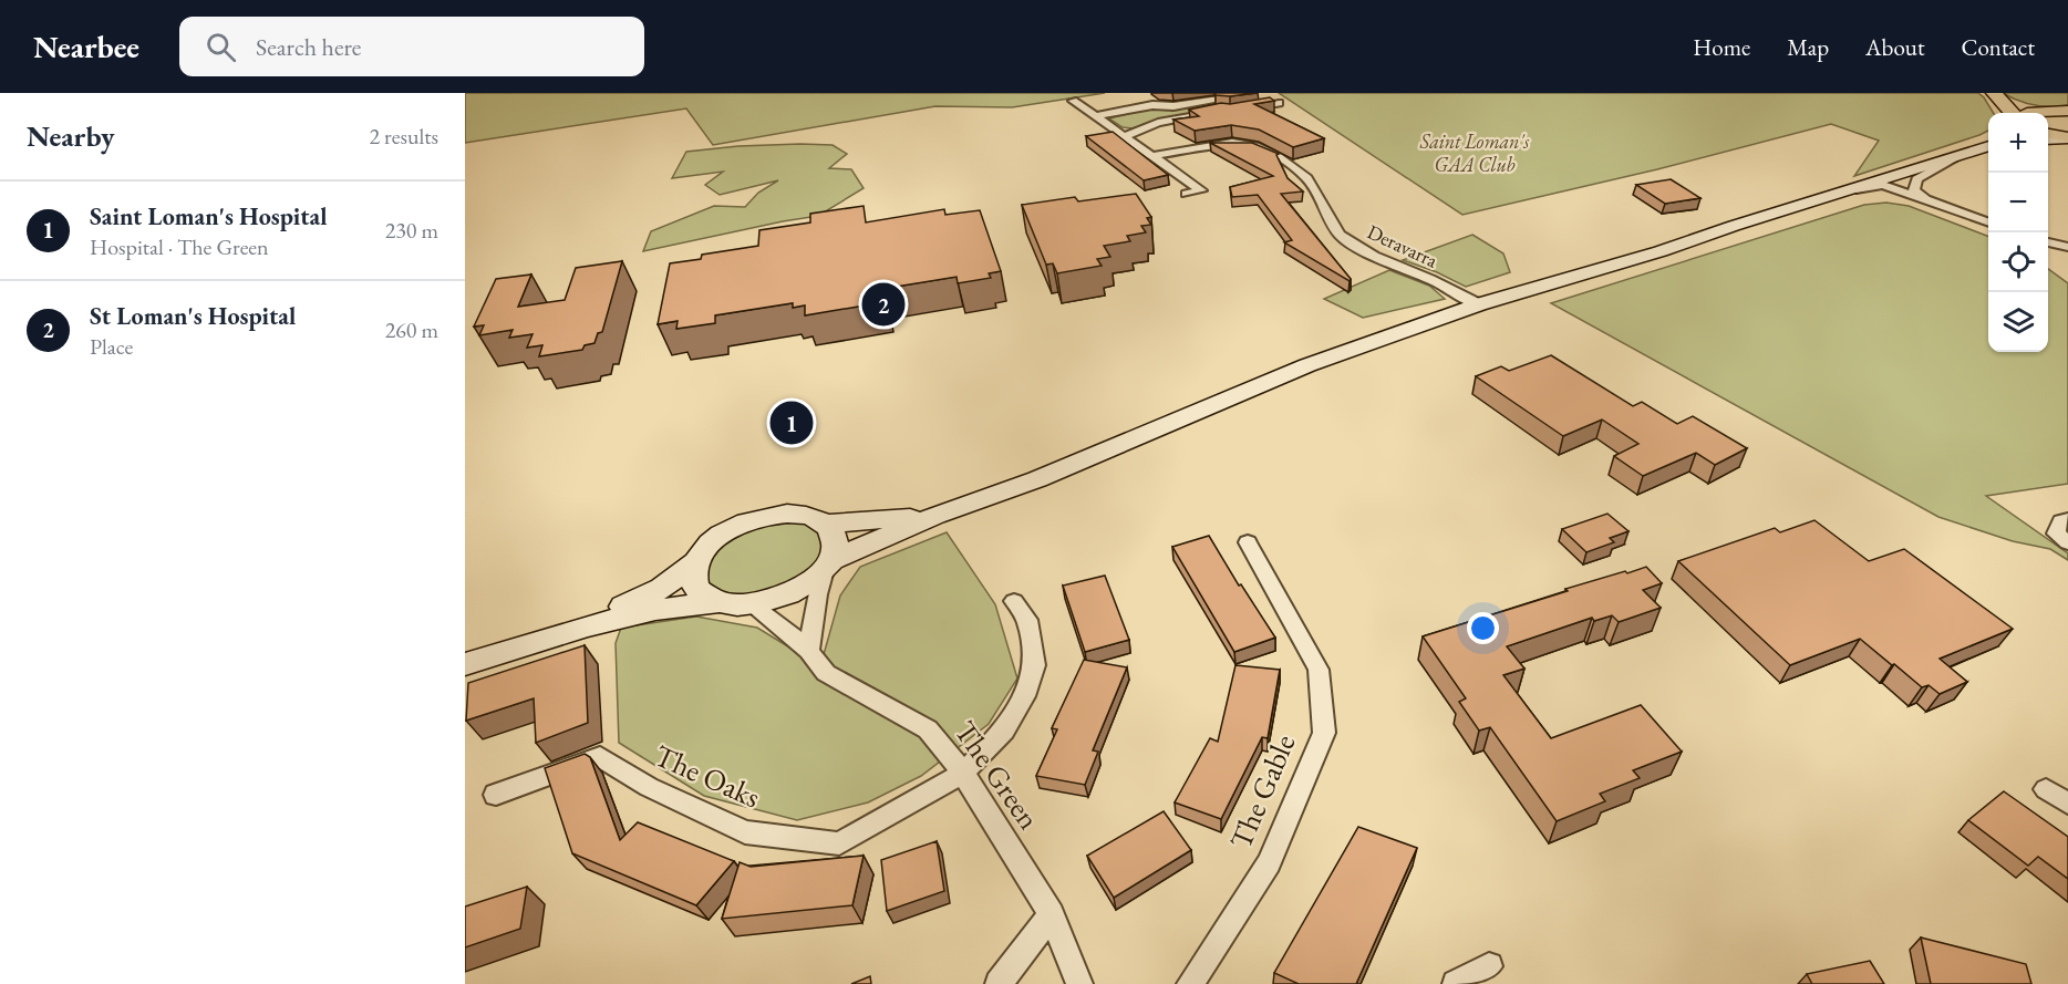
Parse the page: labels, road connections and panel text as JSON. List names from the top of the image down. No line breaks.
{"streets":{"street":["Deravarra","The Green","The Oaks","The Gable"]},"crossings":[["The Green","The Oaks"]],"parks":["Saint Loman's GAA Club"],"page":{"header":"Nearbee","search":"Search here","nav":["Home","Map","About","Contact"],"heading":["Nearby","2 results"],"map_buttons":["+","−"],"list":[{"mark":"1","name":"Saint Loman's Hospital","note":"Hospital · The Green","value":"230 m"},{"mark":"2","name":"St Loman's Hospital","note":"Place","value":"260 m"}],"pins":["2","1"]}}
